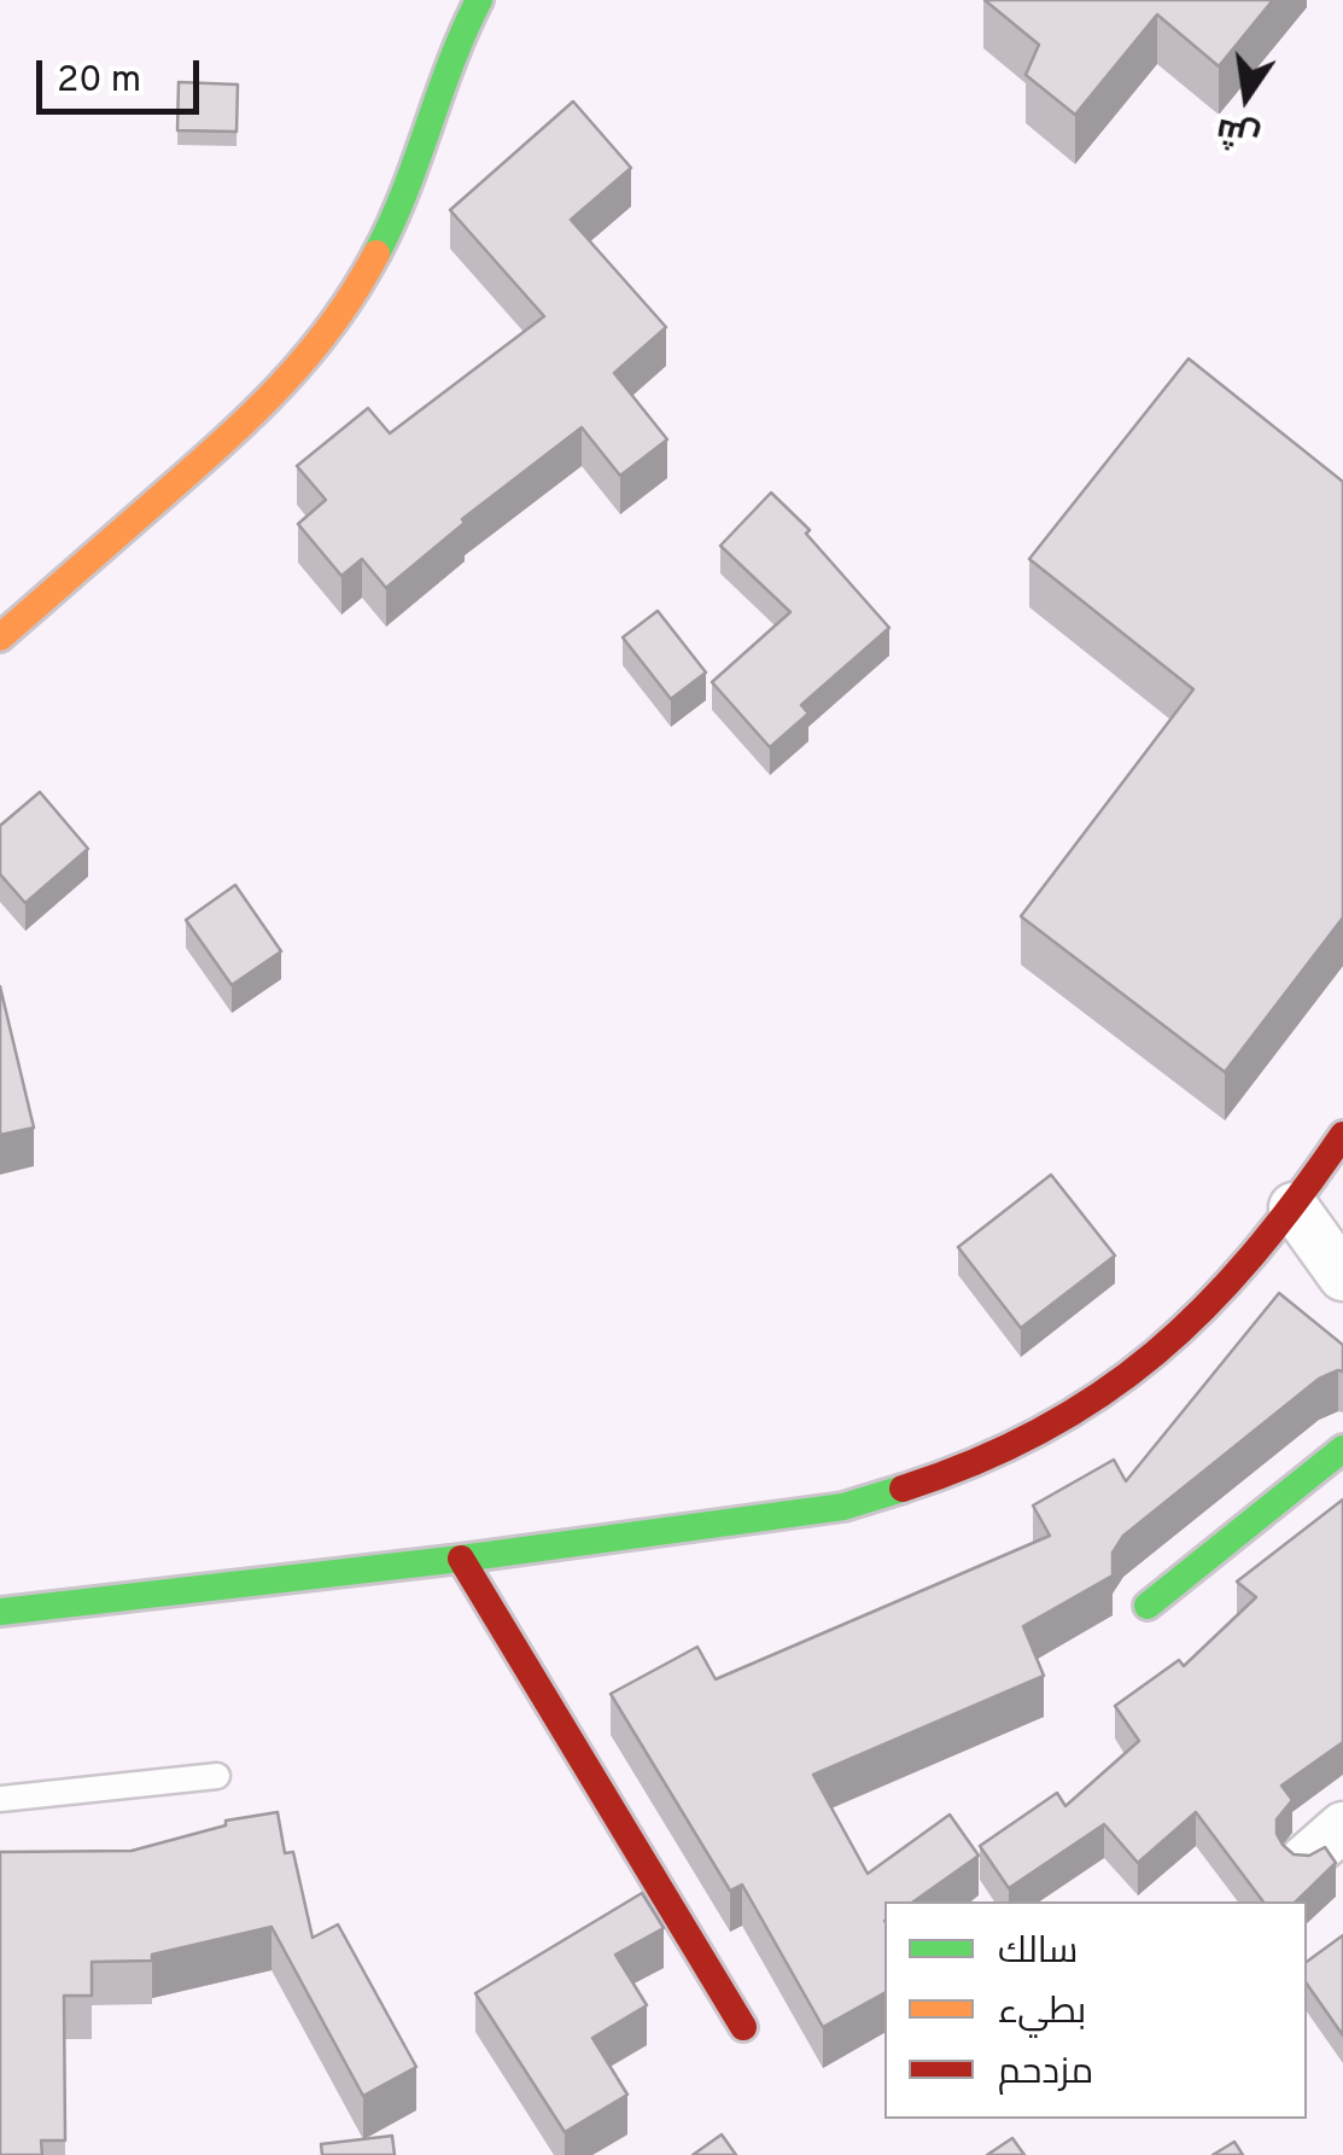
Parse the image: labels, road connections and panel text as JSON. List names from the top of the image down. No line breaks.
{"legend":["سالك","بطيء","مزدحم"],"scale_bar":"20 m","north":"bottom"}
